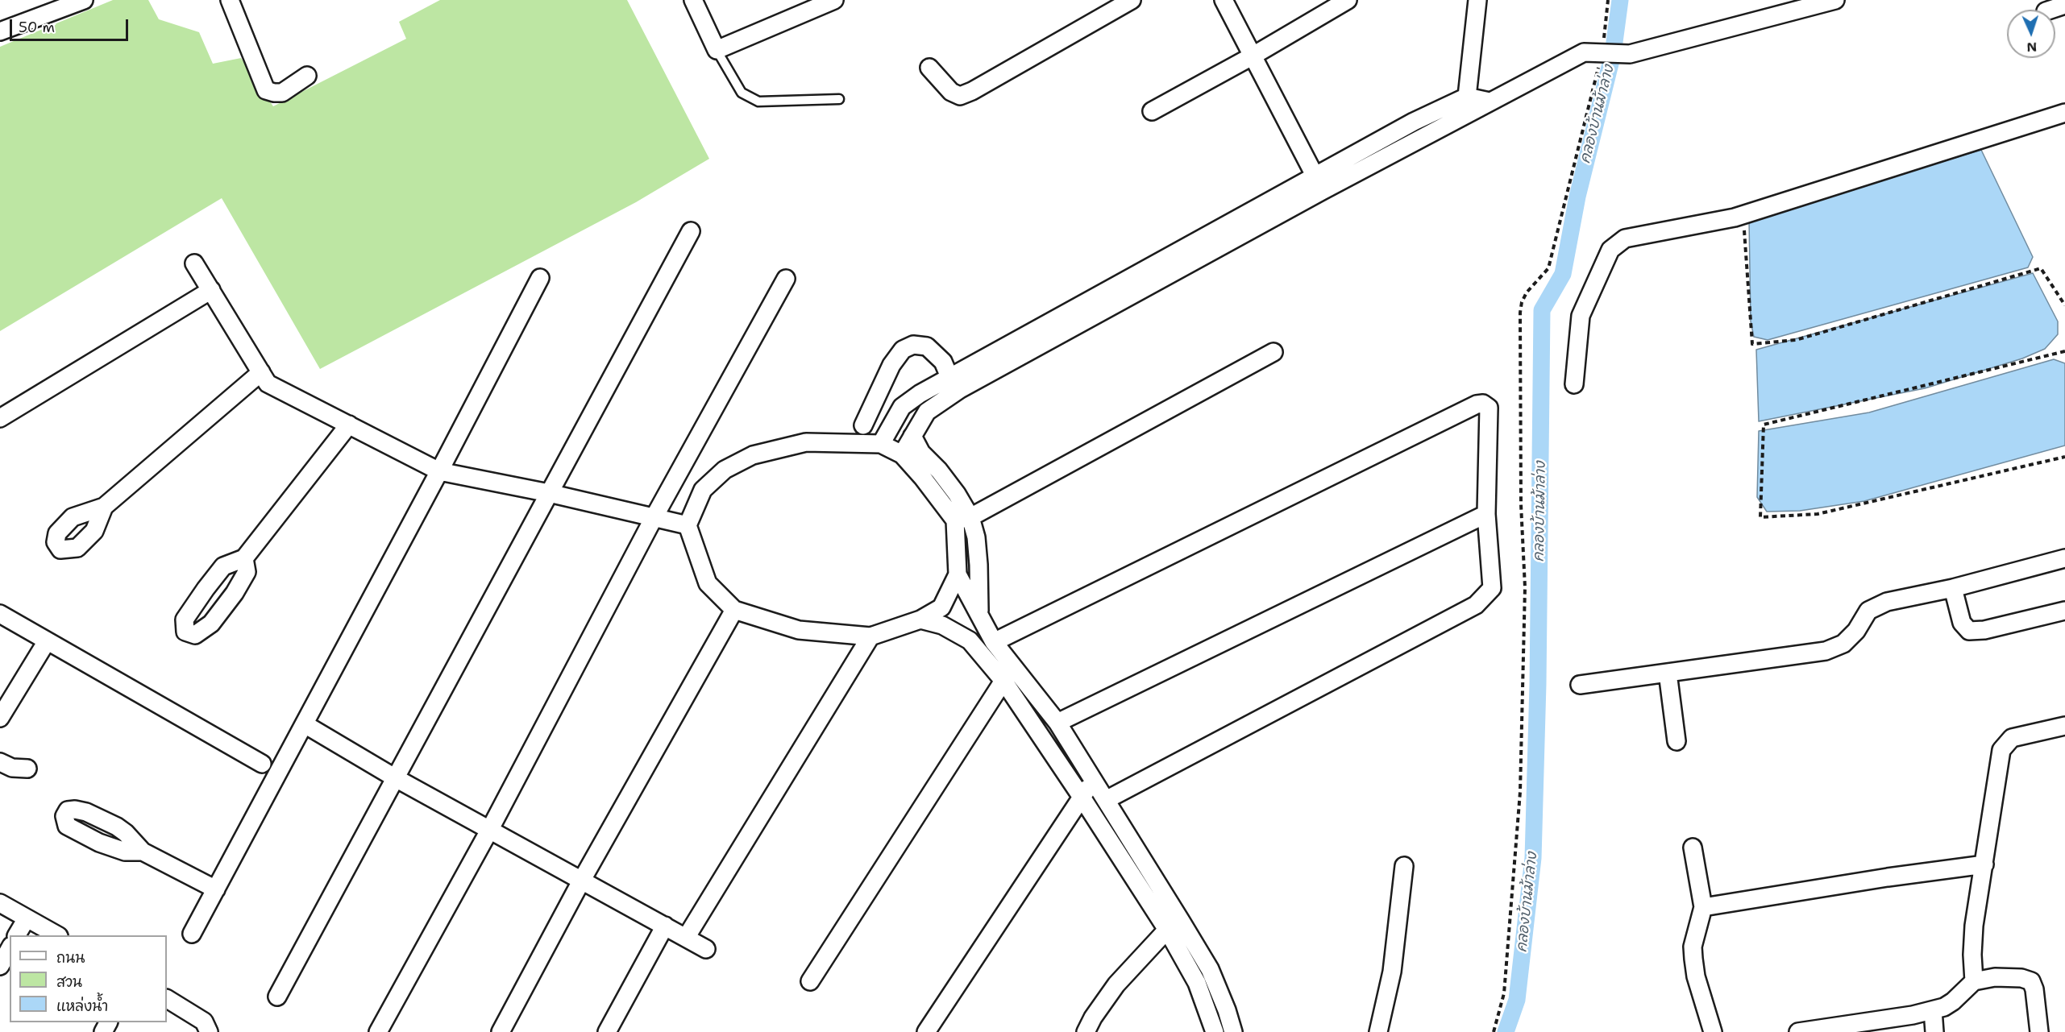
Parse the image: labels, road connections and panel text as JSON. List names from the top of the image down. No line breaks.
{"water":["คลองบ้านม้าล่าง"],"legend":["ถนน","สวน","แหล่งน้ำ"],"scale_bar":"50 m","north":"bottom"}
